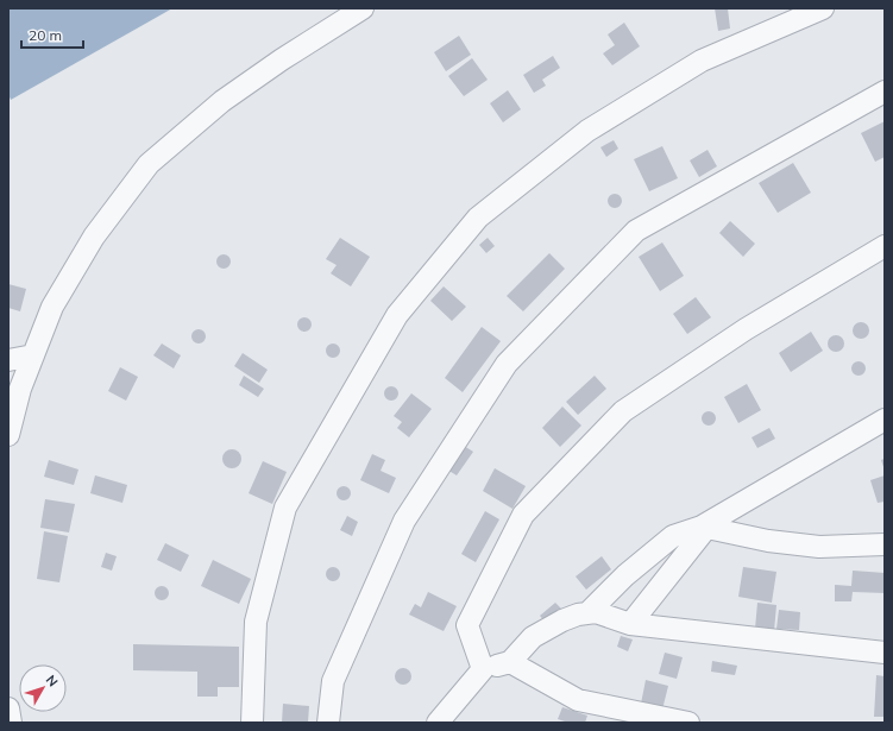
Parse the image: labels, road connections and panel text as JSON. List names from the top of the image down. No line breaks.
{"scale_bar":"20 m","north":"top right"}
